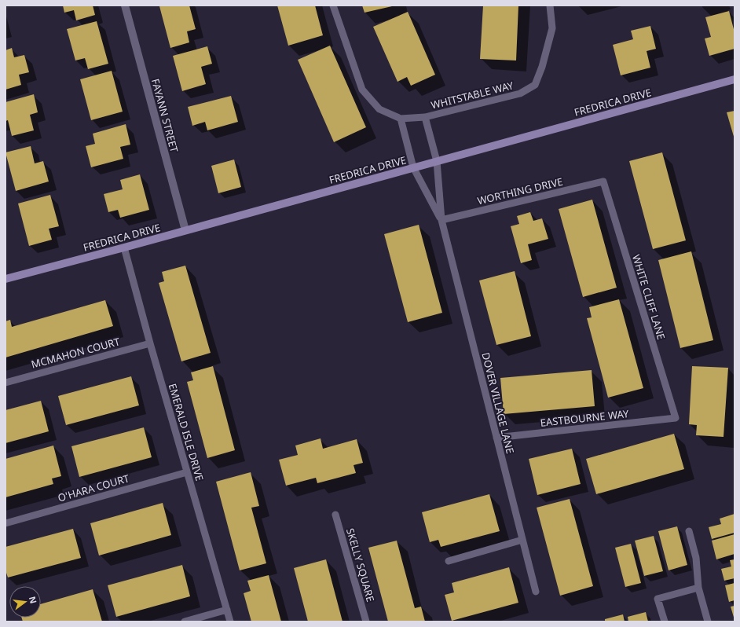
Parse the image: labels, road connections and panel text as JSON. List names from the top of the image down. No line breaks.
{"streets":{"street":["FREDRICA DRIVE","FAYANN STREET"],"lane":["WHITSTABLE WAY","WORTHING DRIVE","WHITE CLIFF LANE","MCMAHON COURT","DOVER VILLAGE LANE","EASTBOURNE WAY","EMERALD ISLE DRIVE","O'HARA COURT","SKELLY SQUARE"]},"crossings":[["WHITSTABLE WAY","DOVER VILLAGE LANE"],["FREDRICA DRIVE","FAYANN STREET"],["FREDRICA DRIVE","DOVER VILLAGE LANE"],["FREDRICA DRIVE","EMERALD ISLE DRIVE"],["WORTHING DRIVE","WHITE CLIFF LANE"],["WORTHING DRIVE","DOVER VILLAGE LANE"],["WHITE CLIFF LANE","EASTBOURNE WAY"],["MCMAHON COURT","EMERALD ISLE DRIVE"],["DOVER VILLAGE LANE","EASTBOURNE WAY"],["EMERALD ISLE DRIVE","O'HARA COURT"]],"north":"right"}
